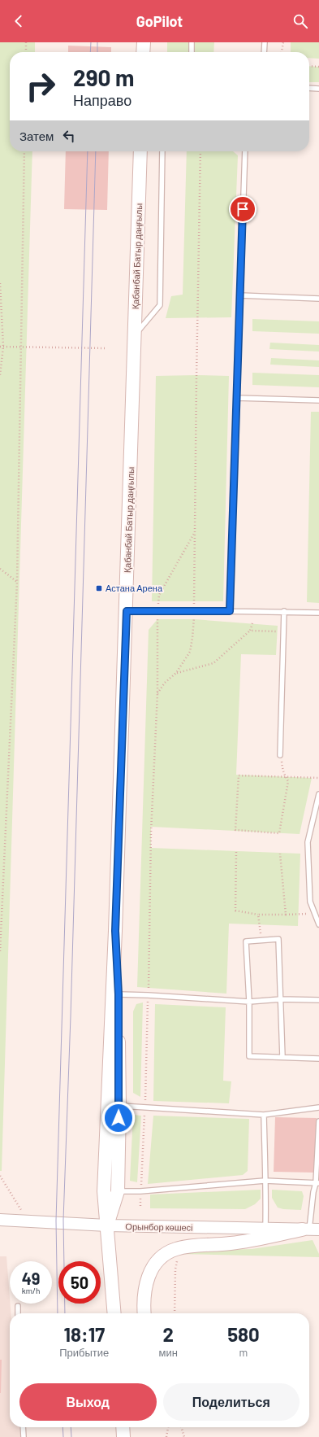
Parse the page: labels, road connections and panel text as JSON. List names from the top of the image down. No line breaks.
{"streets":{"main road":["Қабанбай Батыр даңғылы"],"street":["Орынбор көшесі"]},"crossings":[["Қабанбай Батыр даңғылы","Орынбор көшесі"]],"places":{"transit":["Астана Арена"]},"page":{"header":"GoPilot","turn":["290 m","Направо"],"then":"Затем","speed":"49 km/h","limit":"50","eta":["18:17","Прибытие","2","мин","580","m"],"buttons":["Выход","Поделиться"]}}
